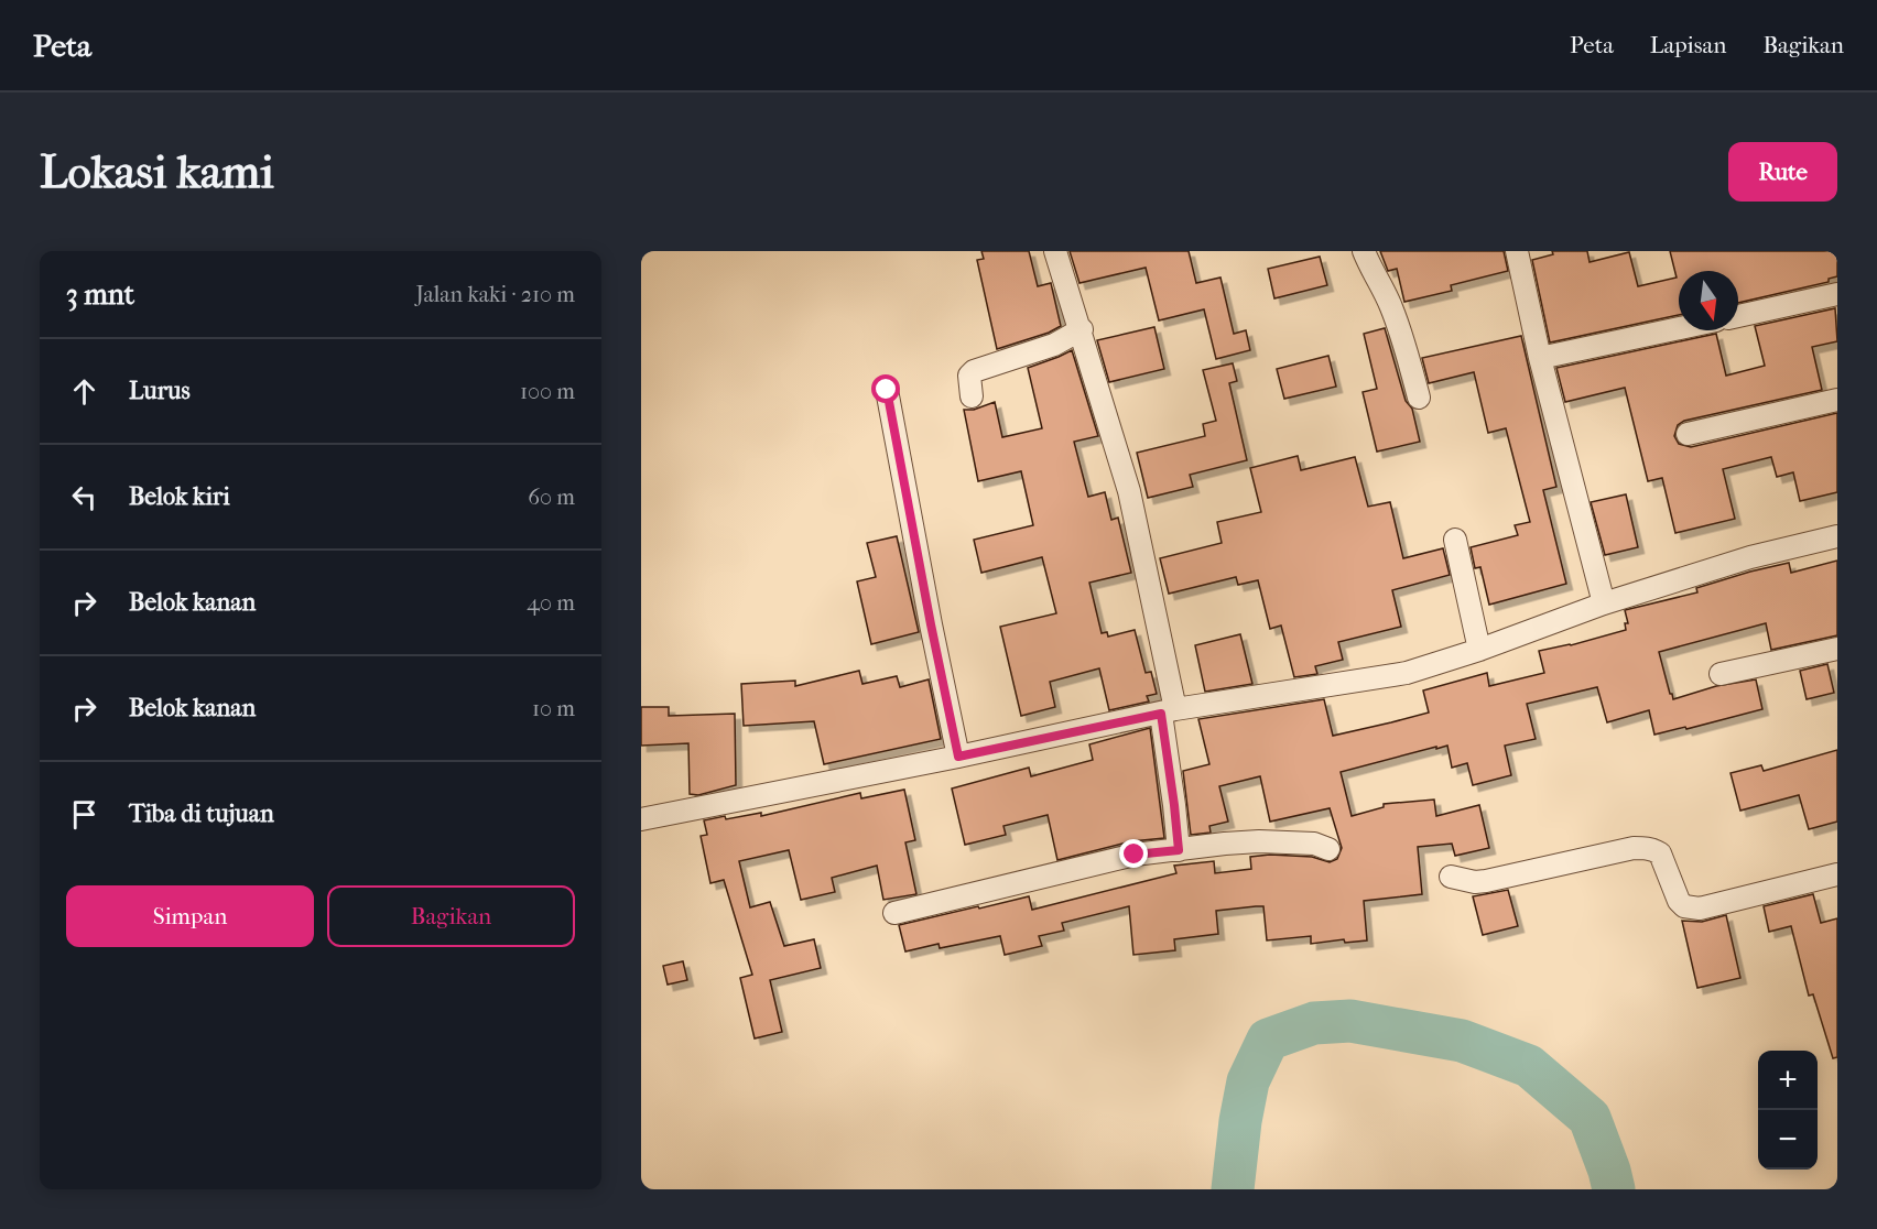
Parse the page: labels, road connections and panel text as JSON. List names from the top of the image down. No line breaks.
{"north":"bottom","page":{"header":"Peta","nav":["Peta","Lapisan","Bagikan"],"buttons":["Rute",["Simpan","Bagikan"]],"title":"Lokasi kami","heading":["3 mnt","Jalan kaki · 210 m"],"list":[["Lurus","100 m"],["Belok kiri","60 m"],["Belok kanan","40 m"],["Belok kanan","10 m"],"Tiba di tujuan"],"map_buttons":["+","−"]}}
